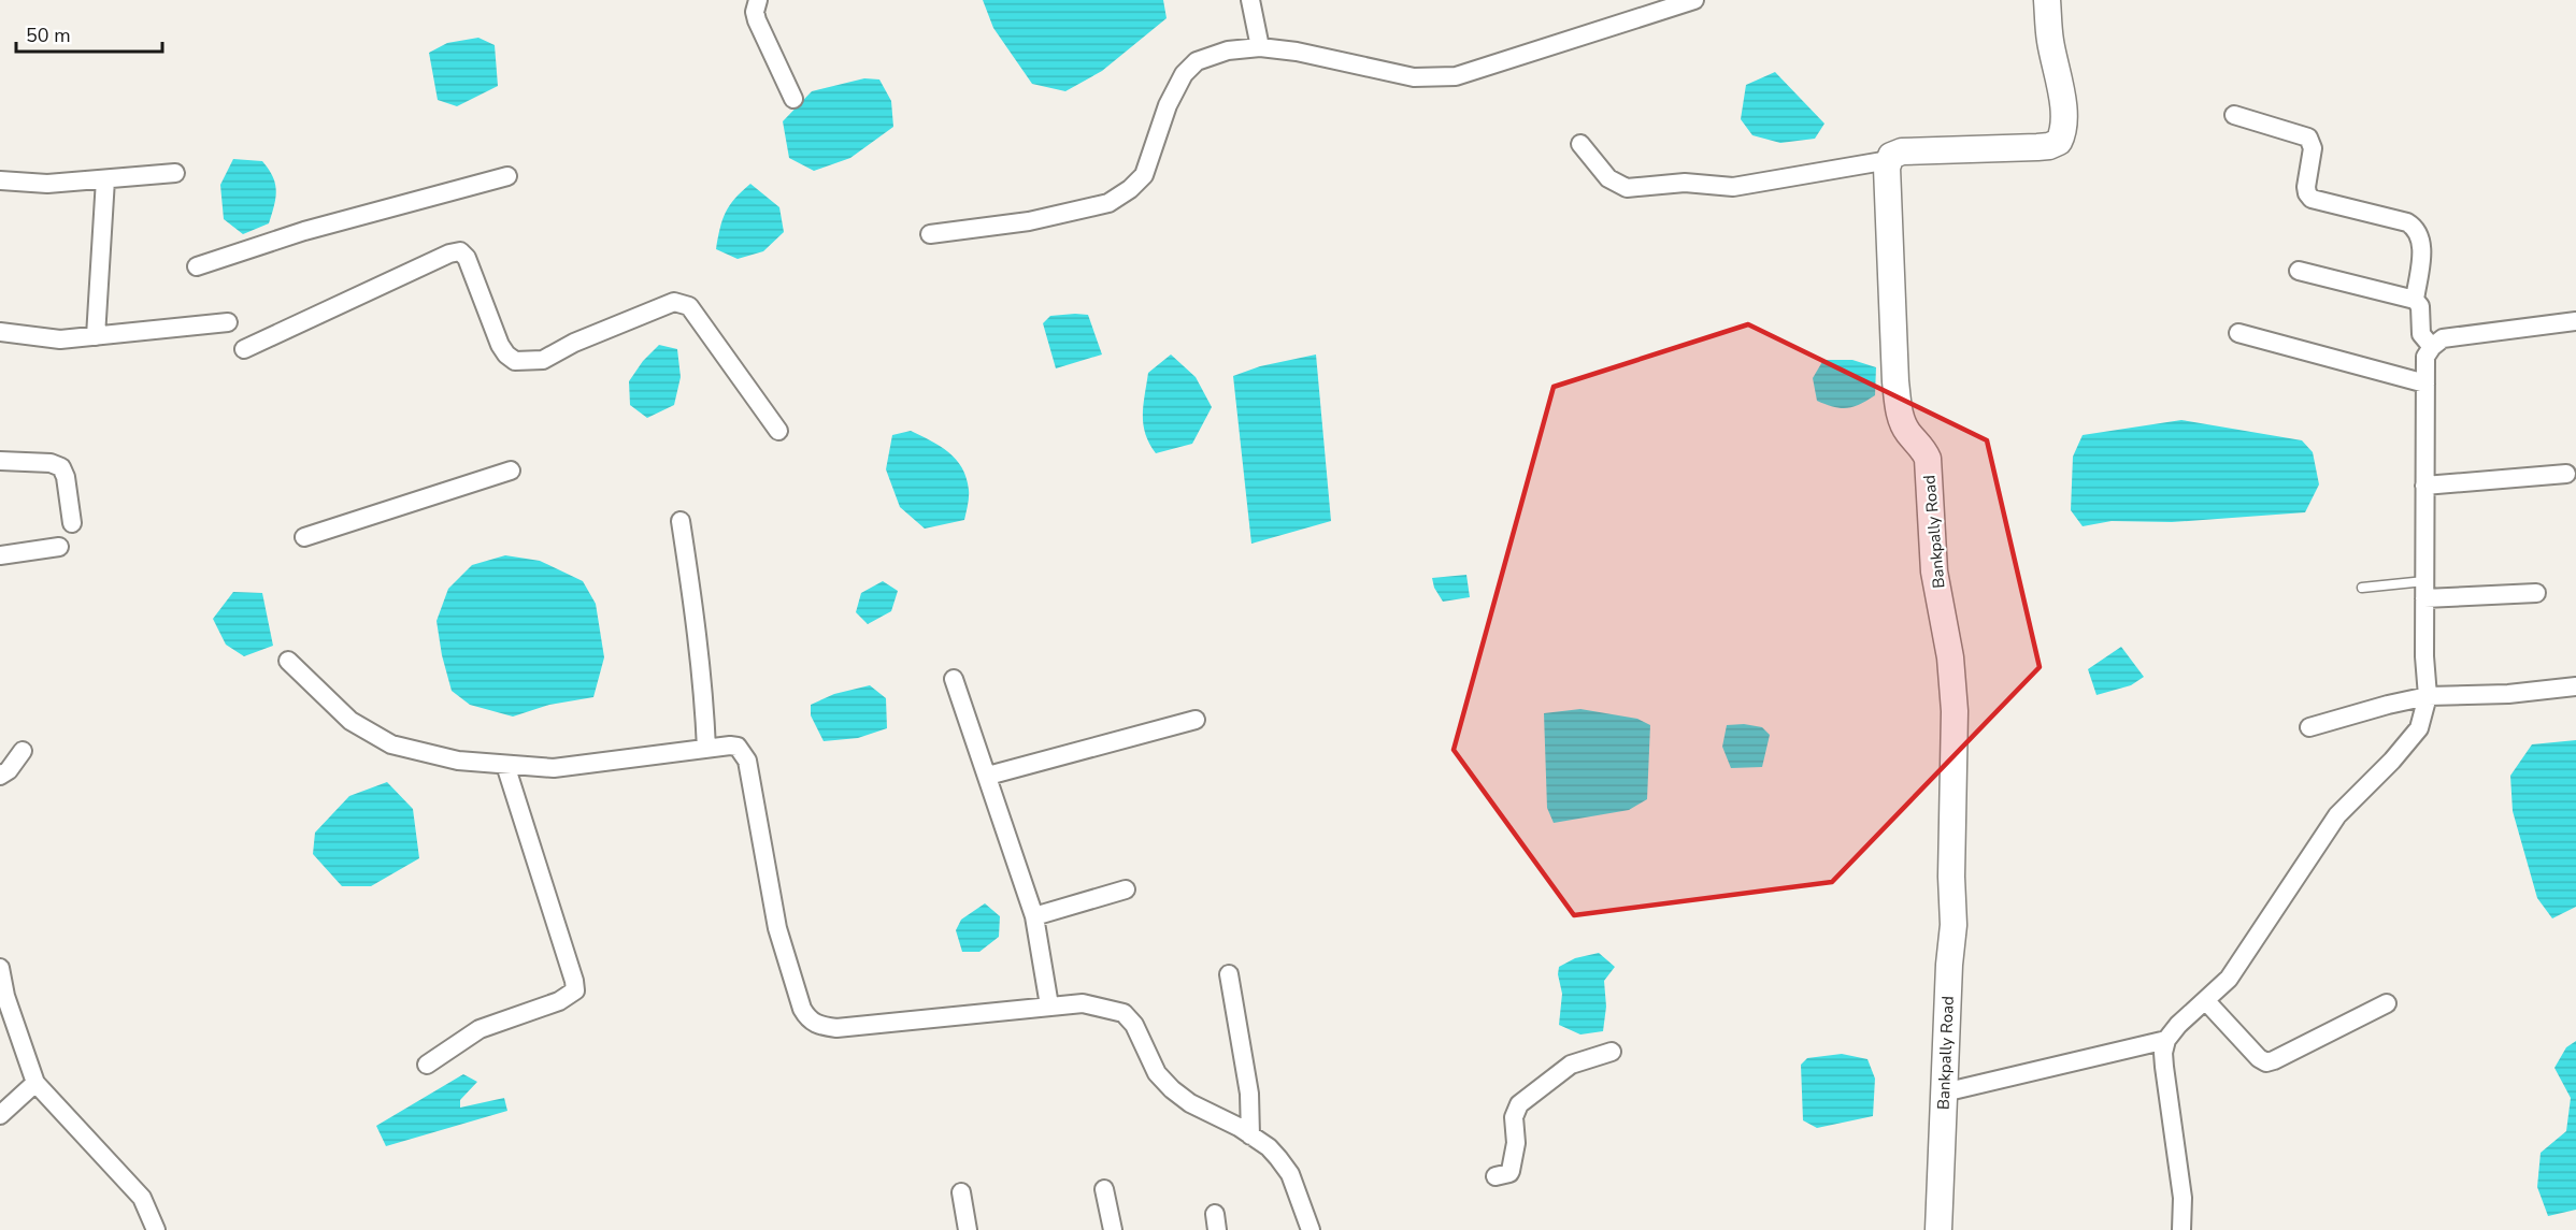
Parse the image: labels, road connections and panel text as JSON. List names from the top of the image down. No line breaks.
{"streets":{"street":["Bankpally Road"]},"scale_bar":"50 m"}
